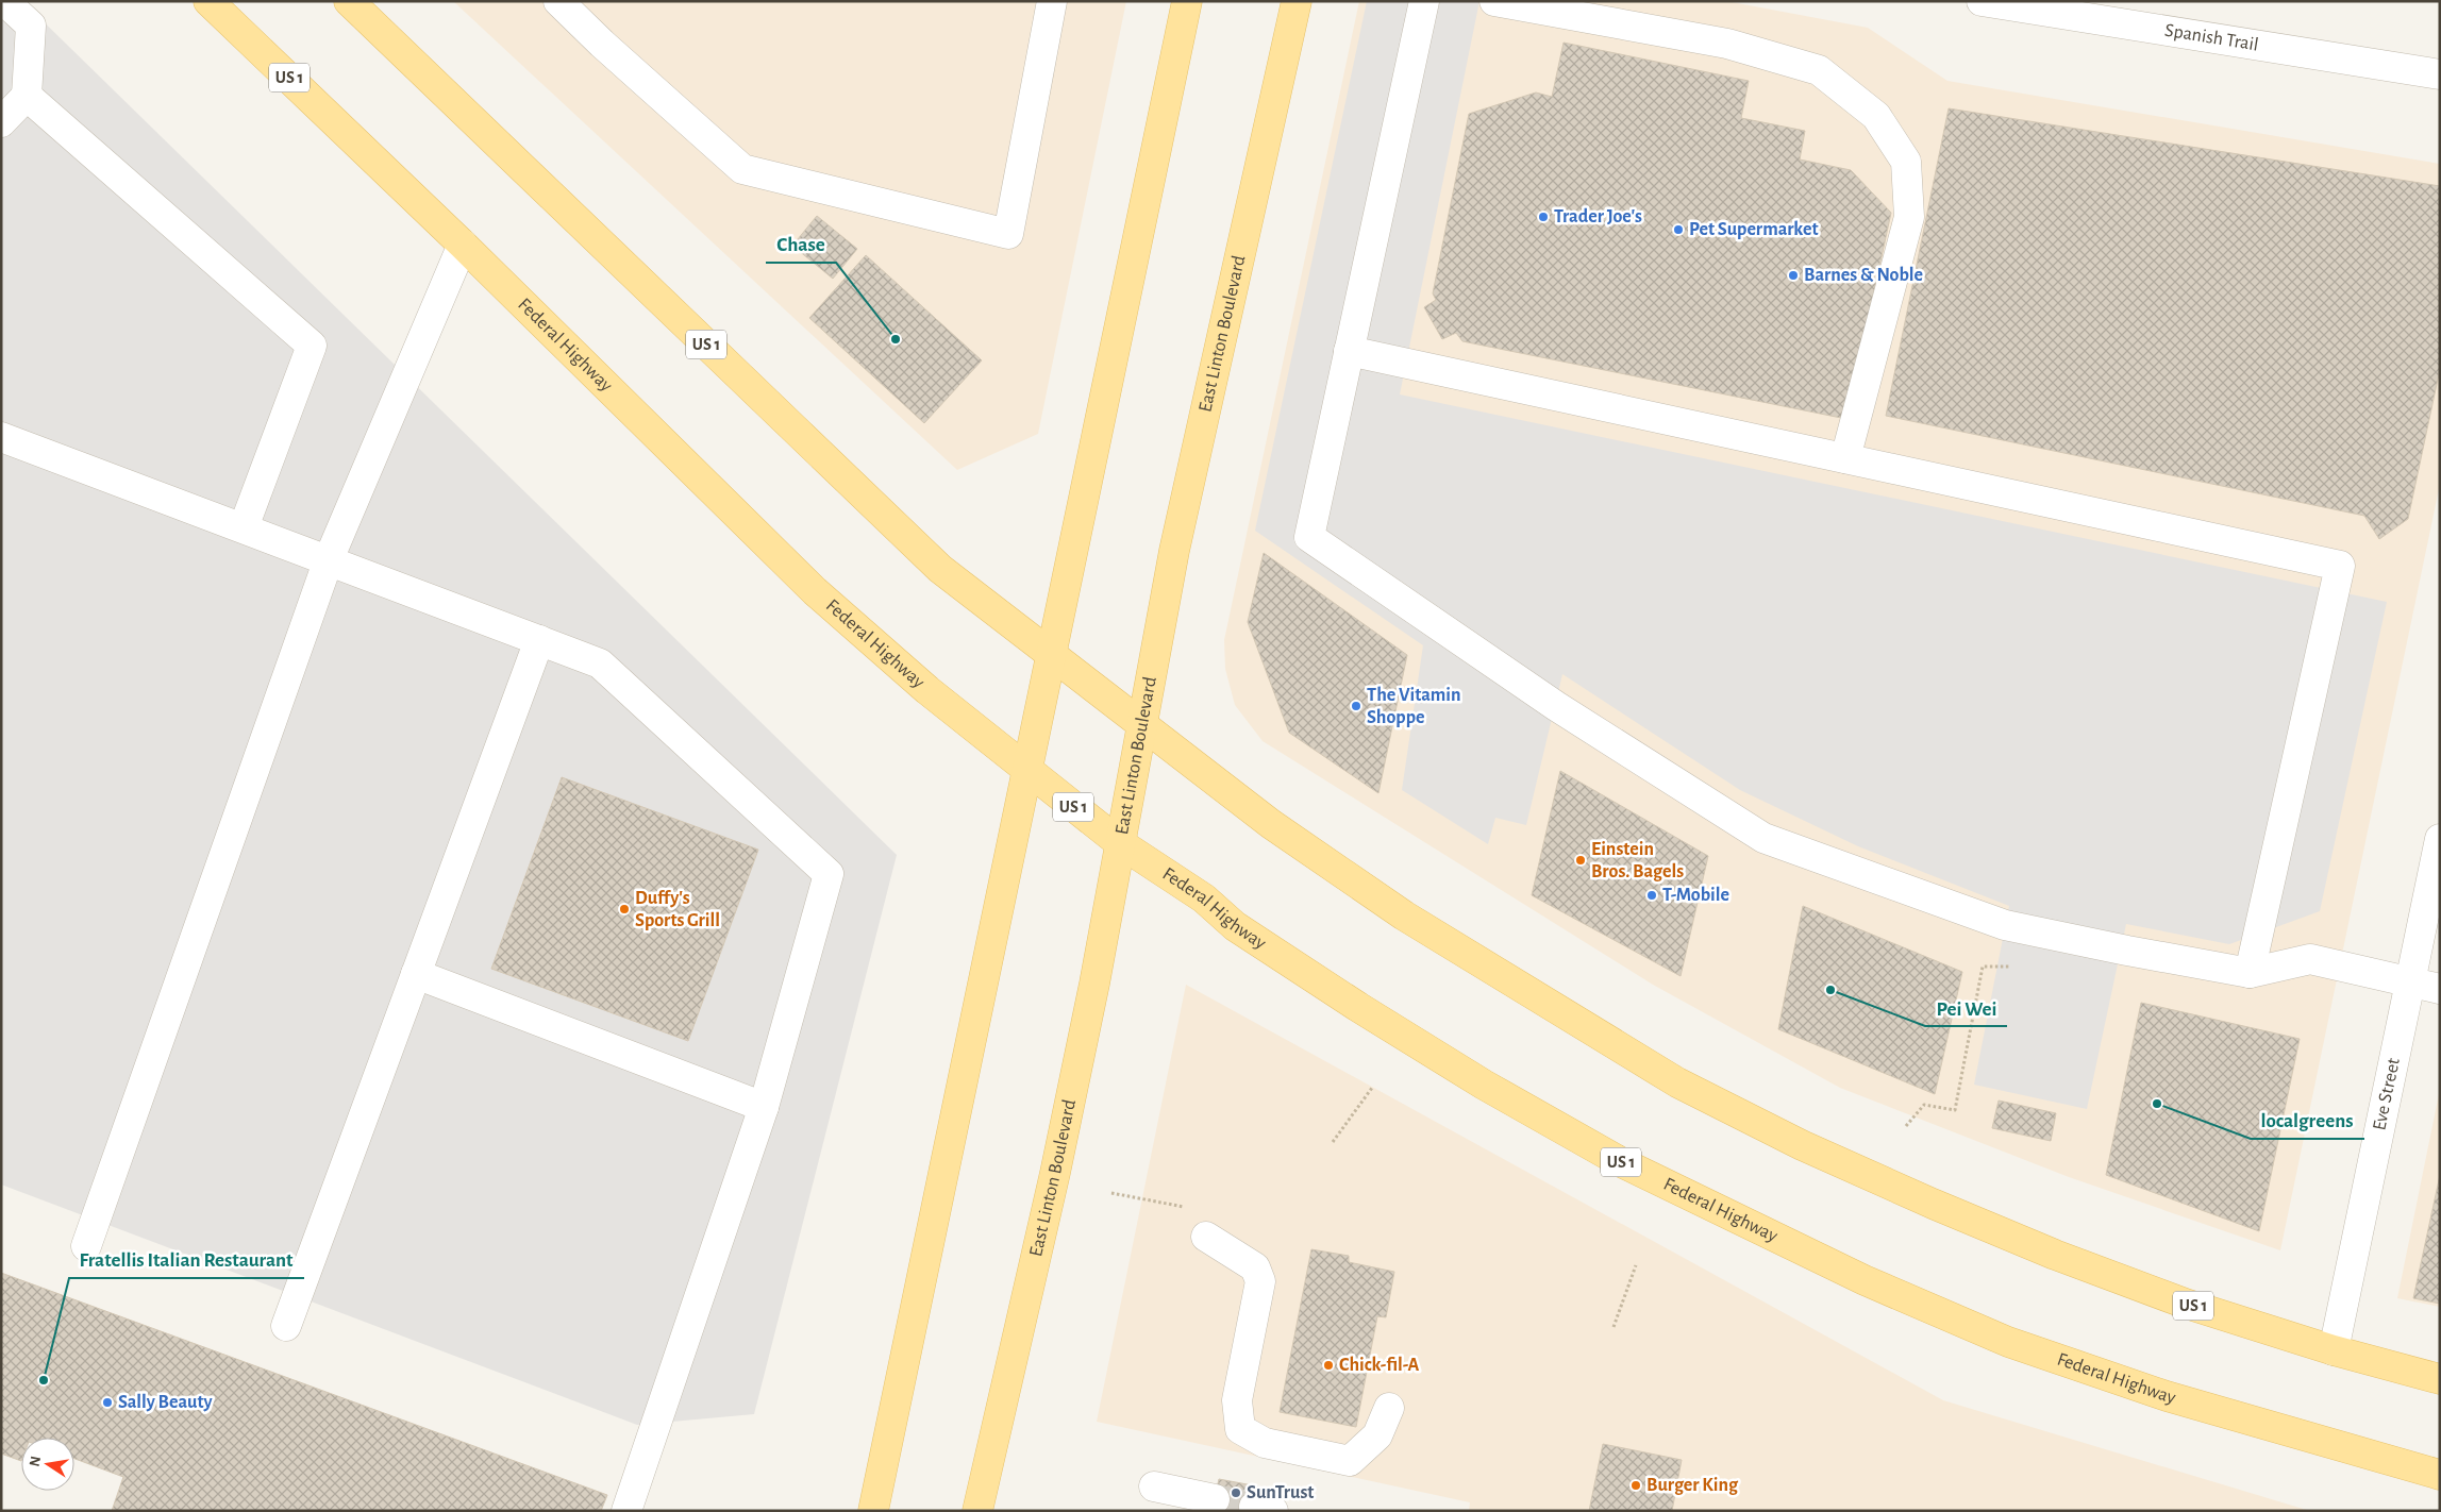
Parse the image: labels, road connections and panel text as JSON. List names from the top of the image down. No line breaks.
{"streets":{"main road":["US 1","East Linton Boulevard","Federal Highway"],"street":["Spanish Trail","Eve Street"]},"crossings":[["US 1","East Linton Boulevard"],["US 1","Eve Street"],["East Linton Boulevard","Federal Highway"]],"places":["Trader Joe's","Pet Supermarket","Barnes & Noble","Chase","The Vitamin Shoppe","Einstein Bros. Bagels","T-Mobile","Duffy's Sports Grill","Pei Wei","localgreens","Chick-fil-A","Fratellis Italian Restaurant","Sally Beauty","Burger King","SunTrust"],"north":"left"}
